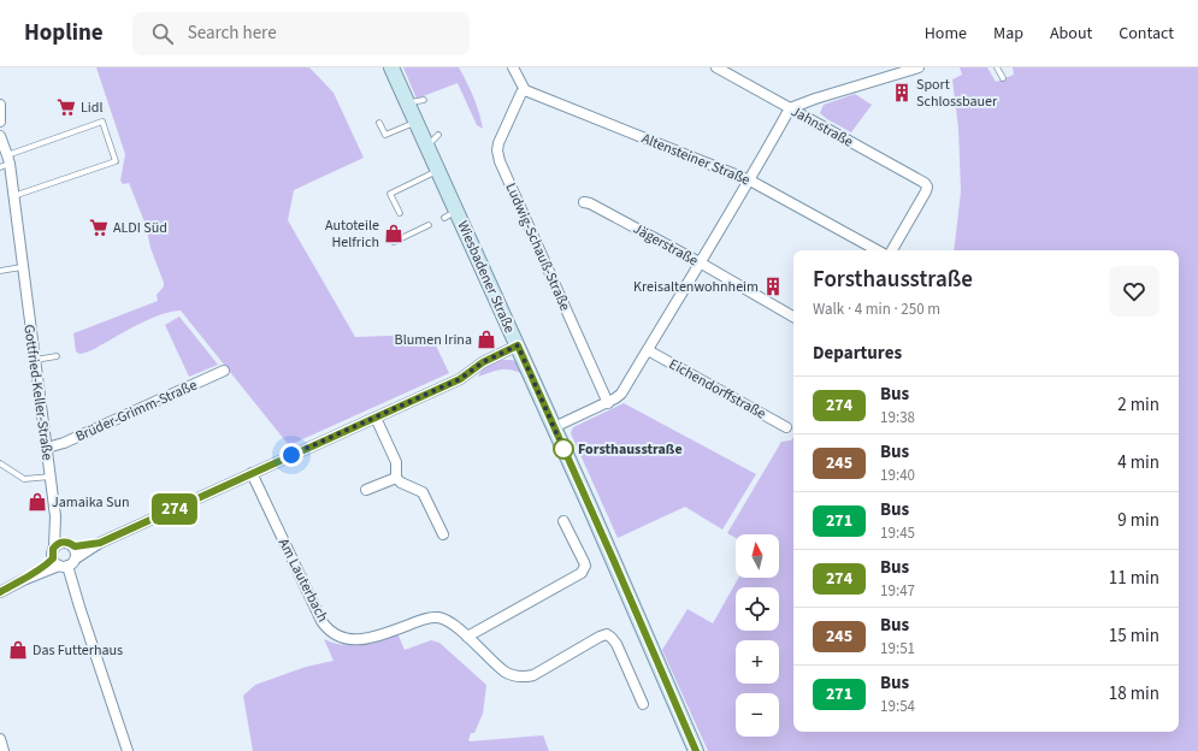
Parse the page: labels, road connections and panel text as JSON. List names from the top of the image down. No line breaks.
{"streets":{"main road":["Wiesbadener Straße"],"street":["Jahnstraße","Altensteiner Straße","Jägerstraße","Ludwig-Schauß-Straße","Eichendorffstraße","Gottfried-Keller-Straße","Brüder-Grimm-Straße","Am Lauterbach"]},"crossings":[["Altensteiner Straße","Ludwig-Schauß-Straße"],["Gottfried-Keller-Straße","Brüder-Grimm-Straße"]],"places":{"building":["Sport Schlossbauer","Kreisaltenwohnheim"],"supermarket":["Lidl","ALDI Süd"],"shop":["Autoteile Helfrich","Blumen Irina","Jamaika Sun","Das Futterhaus"],"other":["Forsthausstraße"]},"lines":["bus line 274"],"north":"top","page":{"header":"Hopline","search":"Search here","nav":["Home","Map","About","Contact"],"on_map":"274","heading":[["Forsthausstraße","Walk · 4 min · 250 m"],"Departures"],"list":[{"mark":"274","name":"Bus","note":"19:38","value":"2 min"},{"mark":"245","name":"Bus","note":"19:40","value":"4 min"},{"mark":"271","name":"Bus","note":"19:45","value":"9 min"},{"mark":"274","name":"Bus","note":"19:47","value":"11 min"},{"mark":"245","name":"Bus","note":"19:51","value":"15 min"},{"mark":"271","name":"Bus","note":"19:54","value":"18 min"}],"map_buttons":["+","−"]}}
